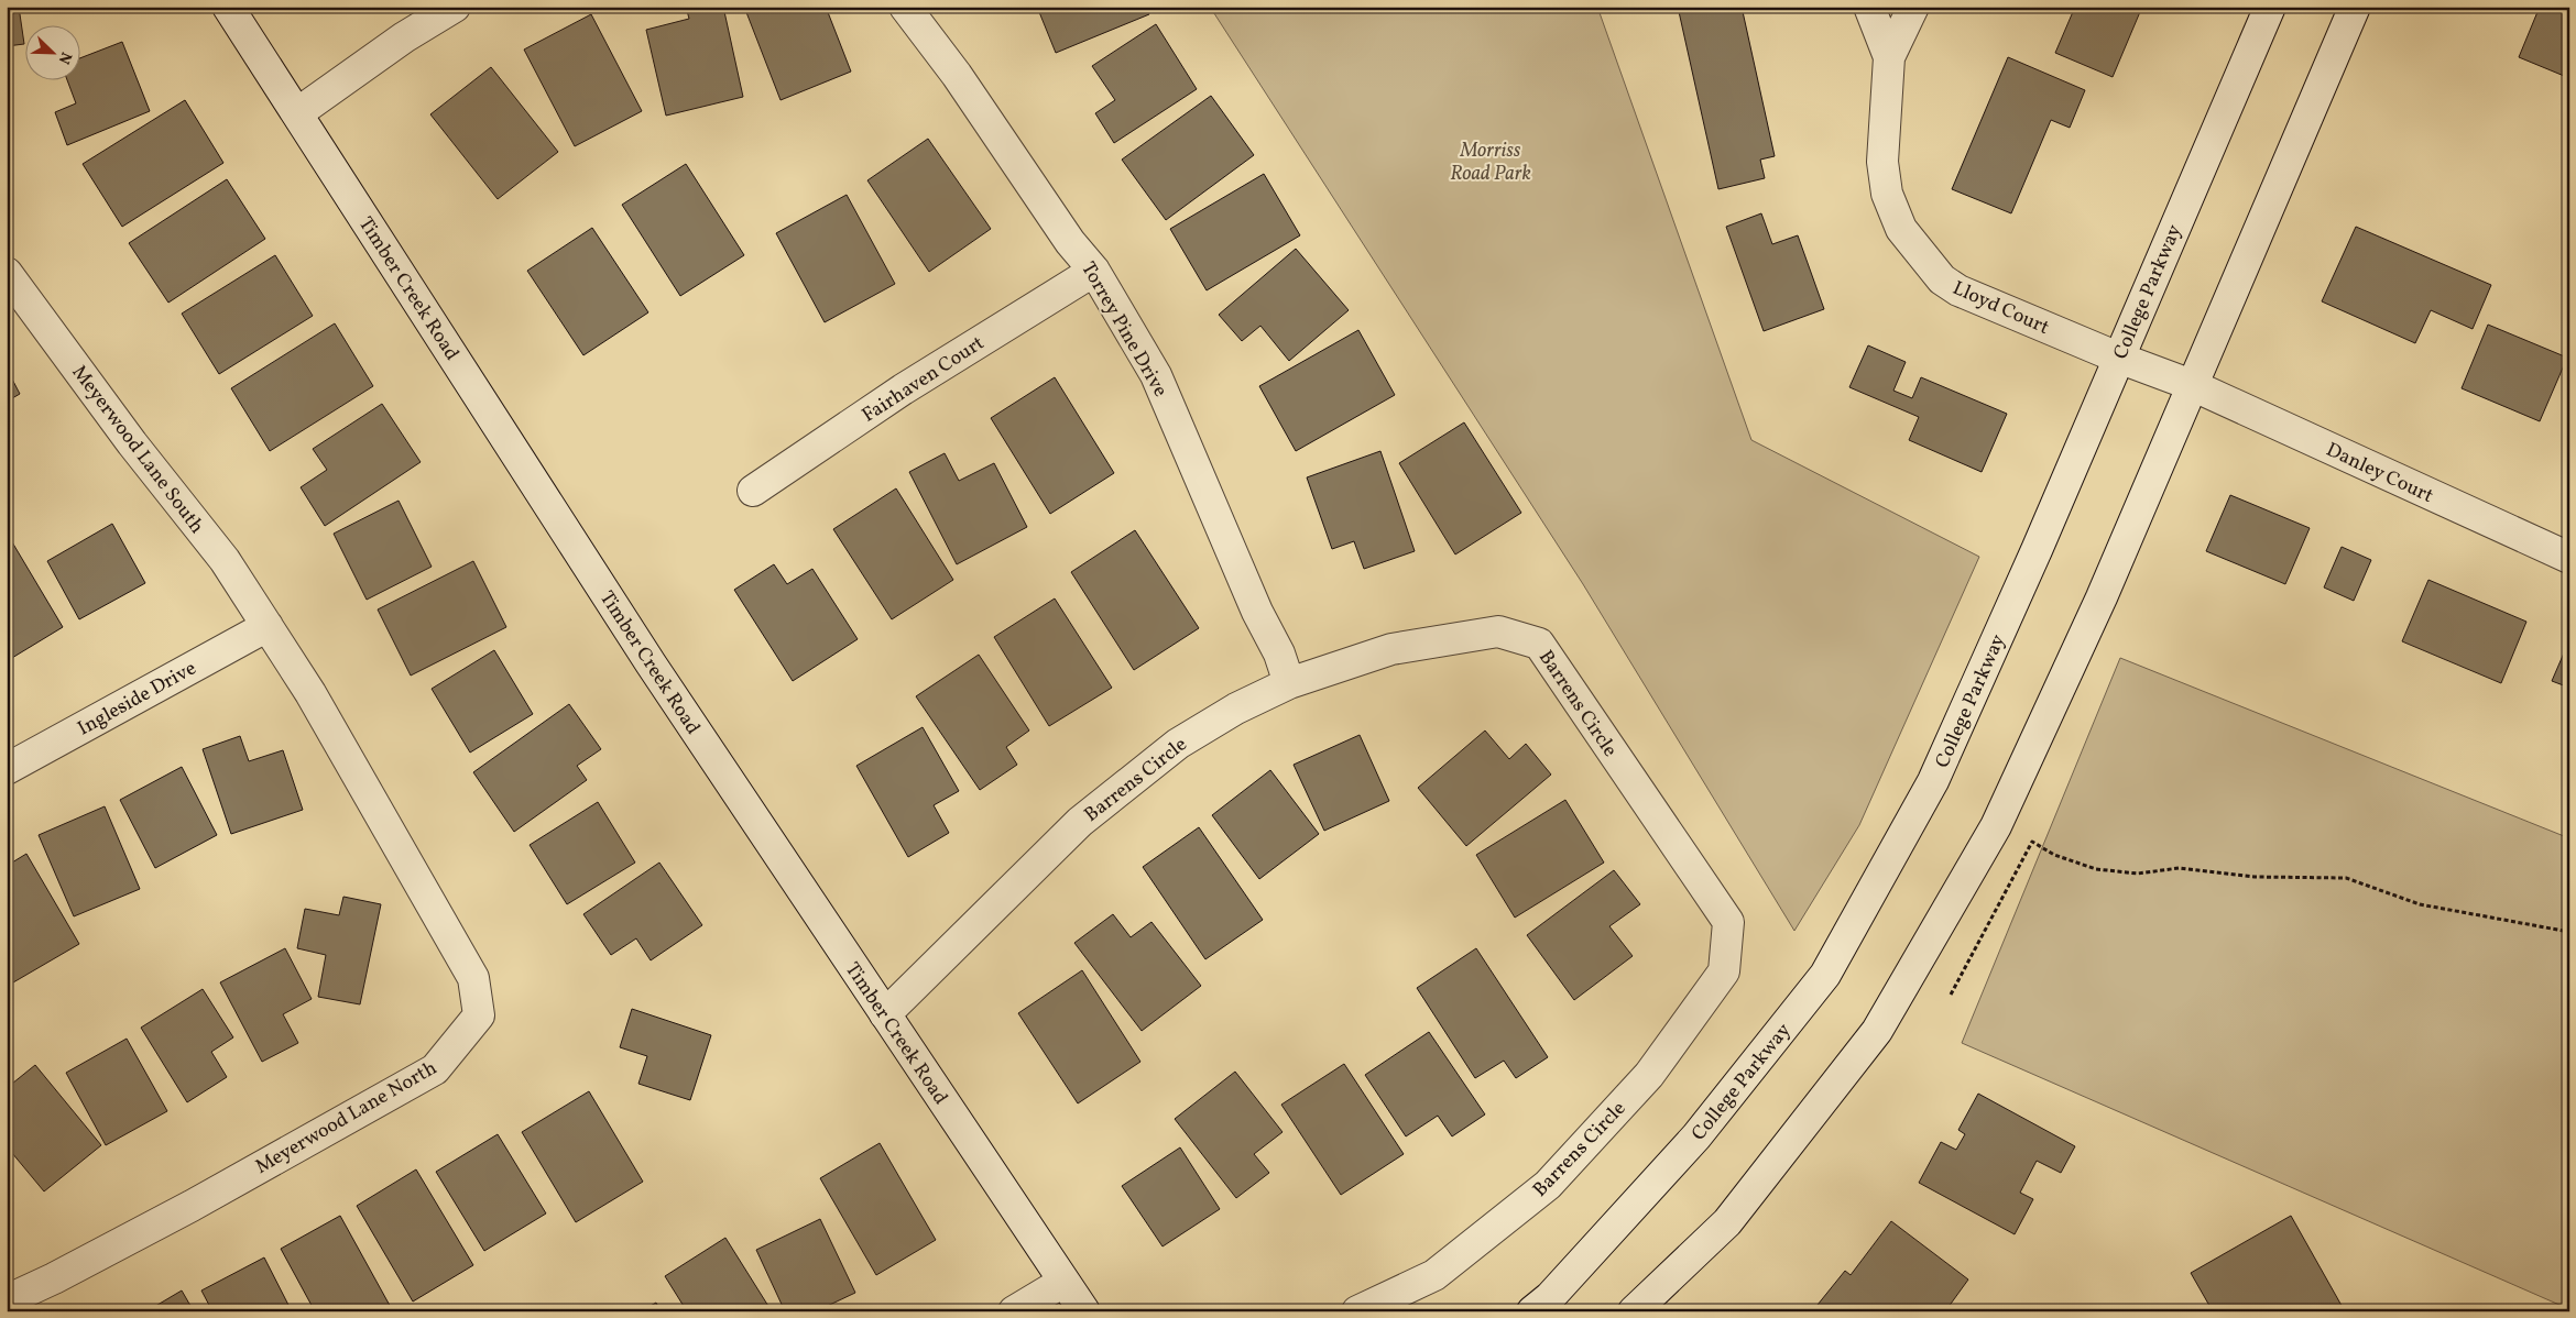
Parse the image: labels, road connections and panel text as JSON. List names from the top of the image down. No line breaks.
{"streets":{"street":["Timber Creek Road","College Parkway","Lloyd Court","Torrey Pine Drive","Fairhaven Court","Meyerwood Lane South","Danley Court","Ingleside Drive","Barrens Circle","Meyerwood Lane North"]},"crossings":[["Timber Creek Road","Barrens Circle"],["College Parkway","Lloyd Court"],["Lloyd Court","Danley Court"],["Torrey Pine Drive","Fairhaven Court"],["Torrey Pine Drive","Barrens Circle"],["Meyerwood Lane South","Ingleside Drive"],["Meyerwood Lane South","Meyerwood Lane North"],["Ingleside Drive","Meyerwood Lane North"]],"parks":["Morriss Road Park"],"north":"bottom right"}
